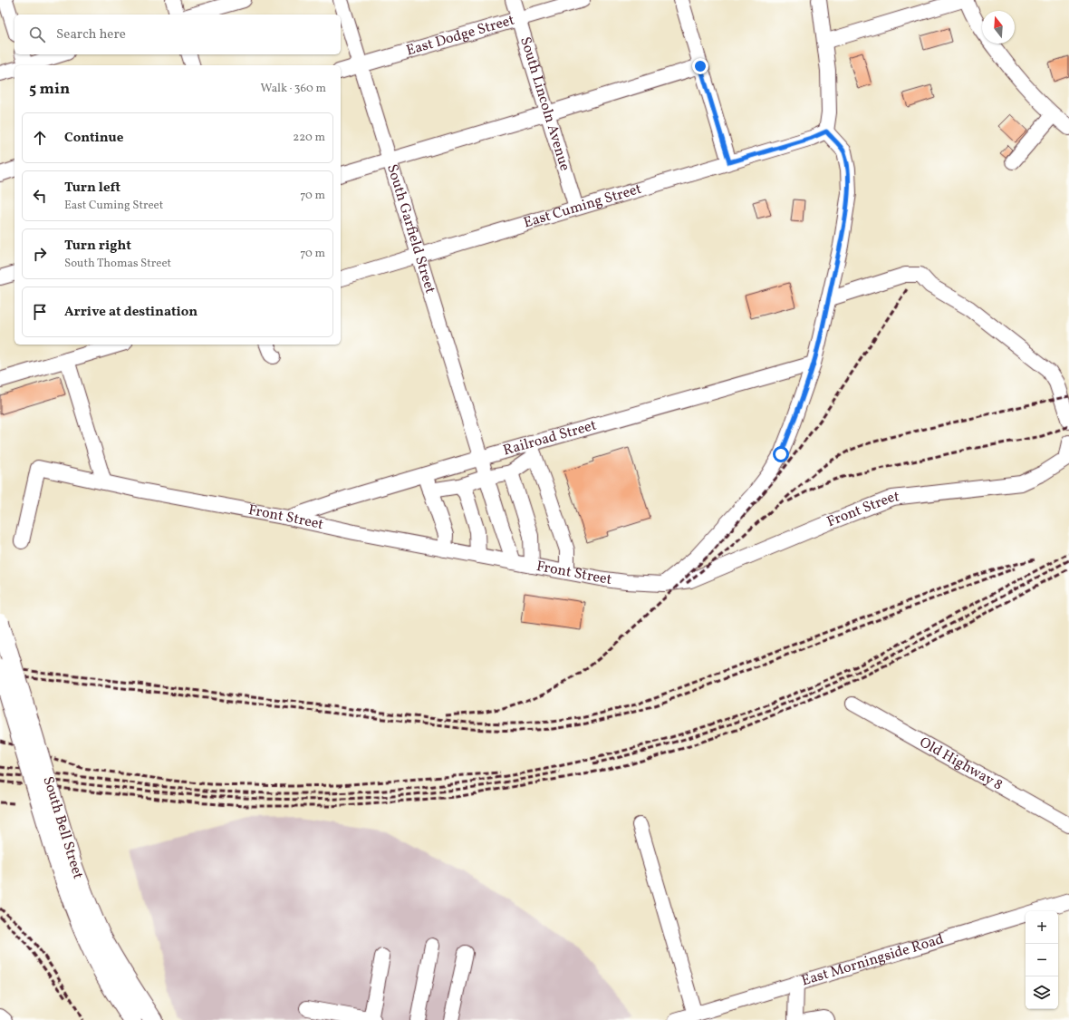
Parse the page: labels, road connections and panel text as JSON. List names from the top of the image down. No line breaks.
{"streets":{"main road":["South Bell Street"],"street":["East Dodge Street","South Lincoln Avenue","East Cuming Street","South Garfield Street","Railroad Street","Front Street","Old Highway 8","East Morningside Road"]},"crossings":[["East Dodge Street","South Lincoln Avenue"],["East Dodge Street","South Garfield Street"],["South Lincoln Avenue","East Cuming Street"],["East Cuming Street","South Garfield Street"],["South Garfield Street","Railroad Street"],["South Garfield Street","Front Street"],["Railroad Street","Front Street"]],"north":"top","page":{"search":"Search here","heading":["5 min","Walk · 360 m"],"list":[["Continue","220 m"],["Turn left","East Cuming Street","70 m"],["Turn right","South Thomas Street","70 m"],"Arrive at destination"],"map_buttons":["+","−"]}}
